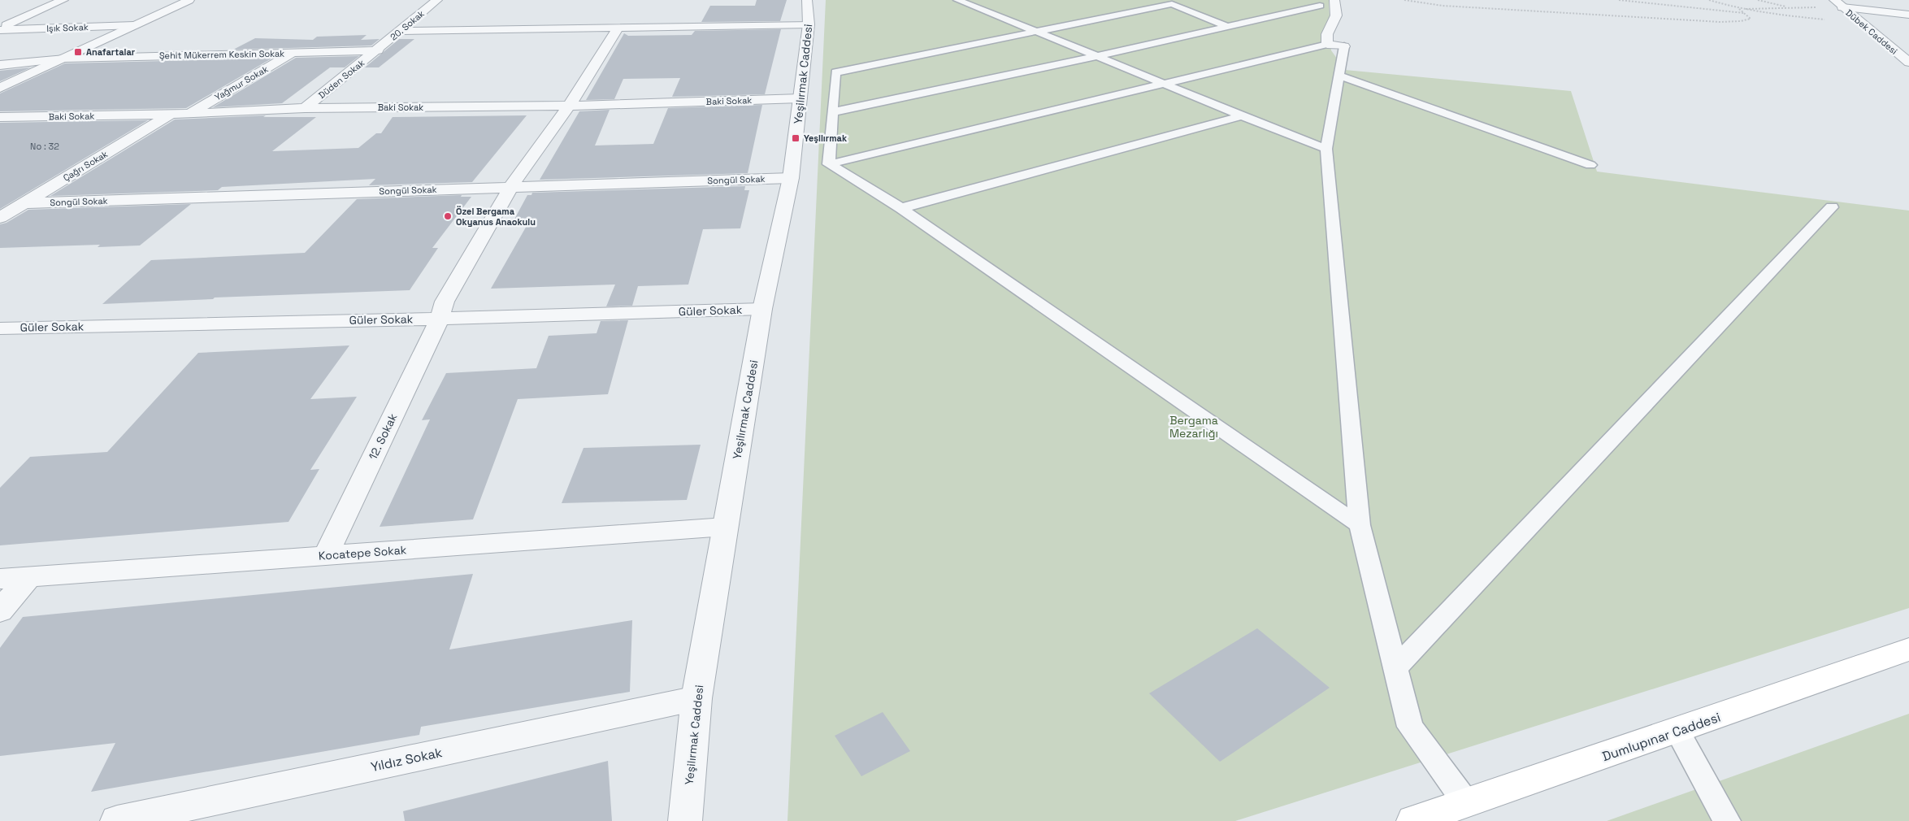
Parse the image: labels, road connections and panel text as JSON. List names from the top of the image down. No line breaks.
{"streets":{"main road":["Dumlupınar Caddesi"],"street":["20. Sokak","Işık Sokak","Dübek Caddesi","Şehit Mükerrem Keskin Sokak","Yeşilırmak Caddesi","Düden Sokak","Yağmur Sokak","Baki Sokak","Çağrı Sokak","Songül Sokak","Güler Sokak","12. Sokak","Kocatepe Sokak","Yıldız Sokak"]},"crossings":[["20. Sokak","Şehit Mükerrem Keskin Sokak"],["20. Sokak","Düden Sokak"],["Şehit Mükerrem Keskin Sokak","Düden Sokak"],["Şehit Mükerrem Keskin Sokak","Yağmur Sokak"],["Yeşilırmak Caddesi","Baki Sokak"],["Yeşilırmak Caddesi","Songül Sokak"],["Yeşilırmak Caddesi","Güler Sokak"],["Yeşilırmak Caddesi","Kocatepe Sokak"],["Yeşilırmak Caddesi","Yıldız Sokak"],["Düden Sokak","Baki Sokak"],["Yağmur Sokak","Baki Sokak"],["Baki Sokak","Çağrı Sokak"],["Baki Sokak","12. Sokak"],["Çağrı Sokak","Songül Sokak"],["Songül Sokak","12. Sokak"],["Güler Sokak","12. Sokak"],["12. Sokak","Kocatepe Sokak"]],"parks":["Bergama Mezarlığı"],"places":{"transit":["Anafartalar","Yeşilırmak"],"other":["Özel Bergama Okyanus Anaokulu"]},"house_numbers":["No : 32"]}
